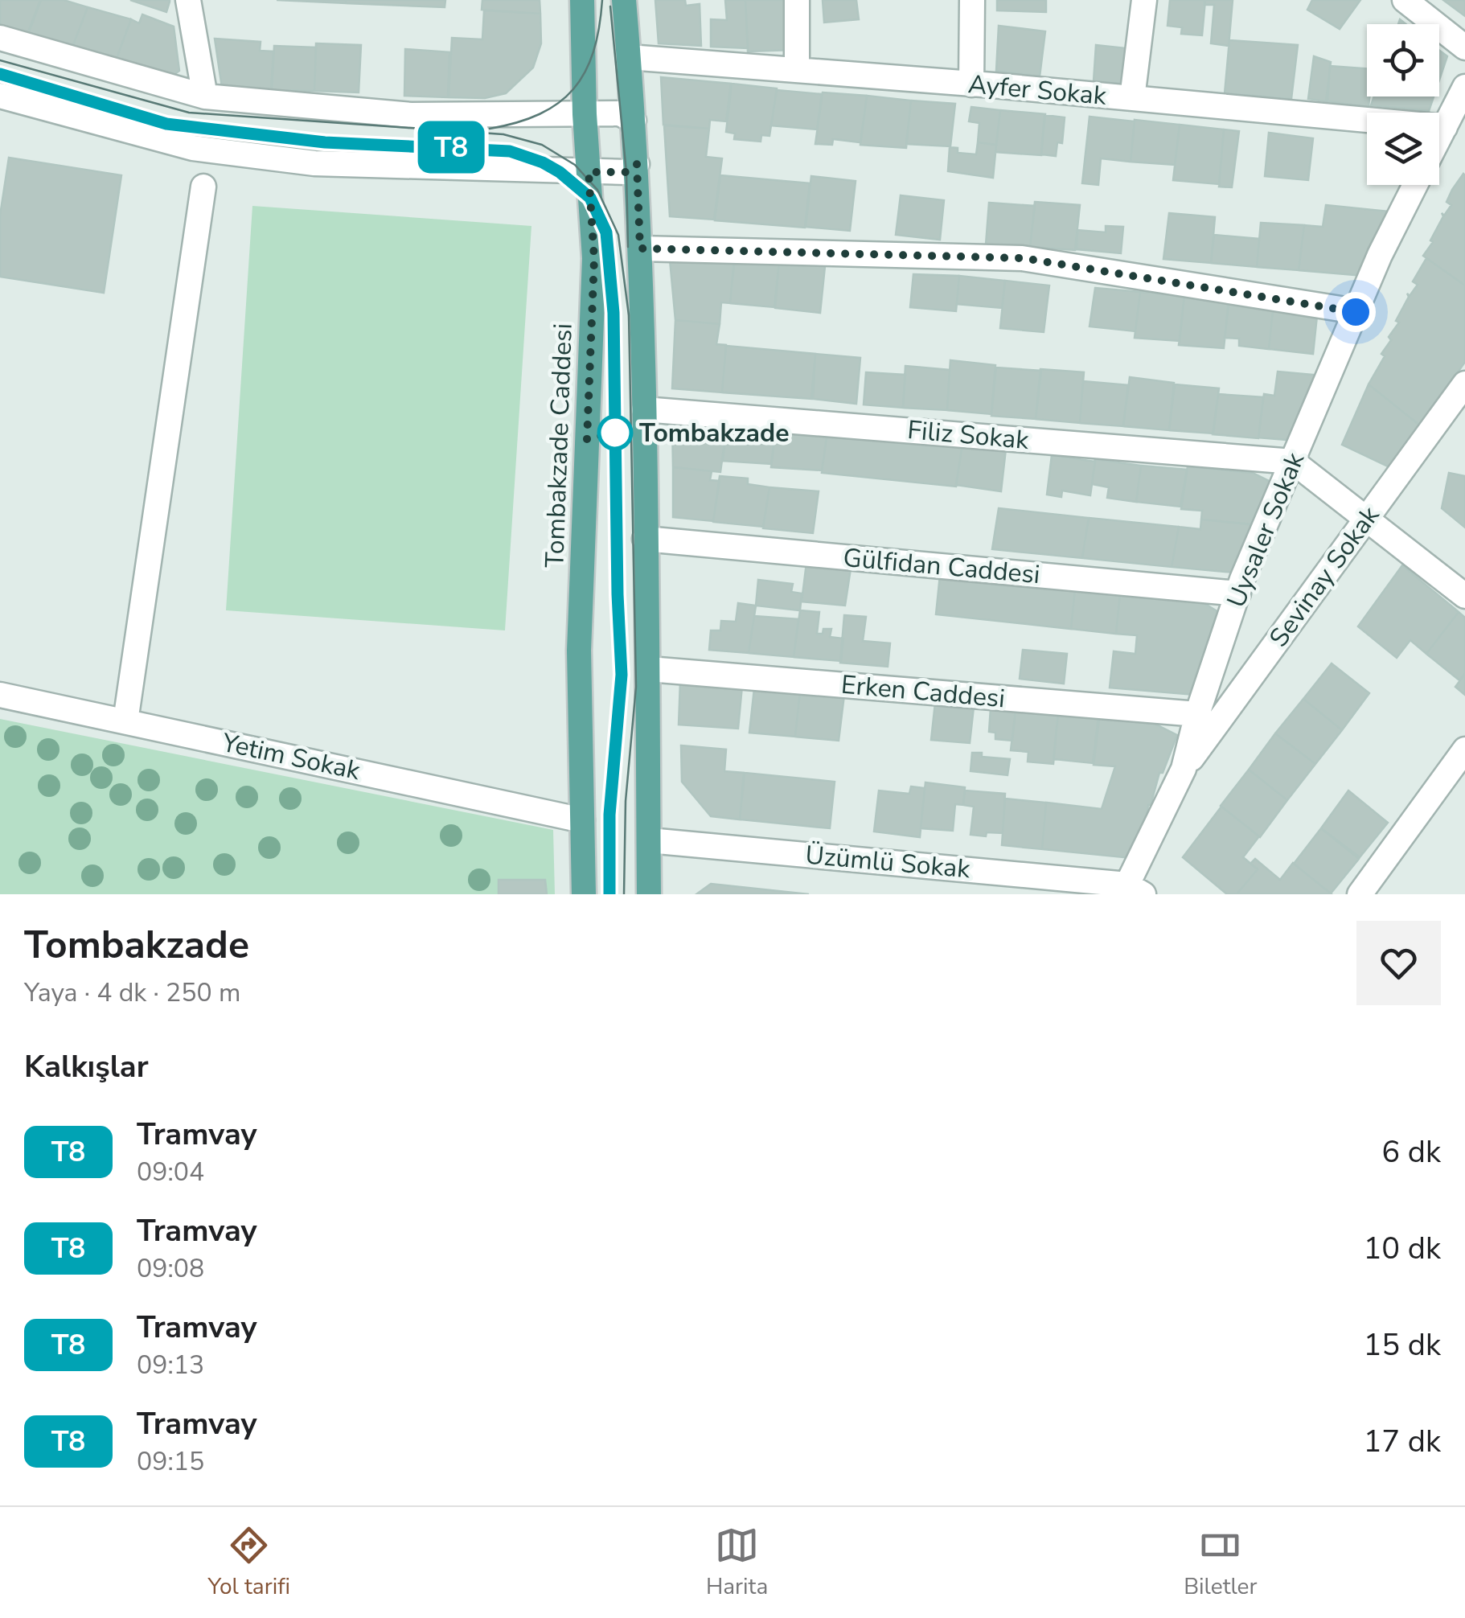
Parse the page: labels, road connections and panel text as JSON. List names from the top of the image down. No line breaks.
{"streets":{"main road":["Tombakzade Caddesi"],"street":["Ayfer Sokak","Filiz Sokak","Uysaler Sokak","Gülfidan Caddesi","Sevinay Sokak","Erken Caddesi","Yetim Sokak","Üzümlü Sokak"]},"crossings":[["Ayfer Sokak","Uysaler Sokak"],["Filiz Sokak","Uysaler Sokak"],["Tombakzade Caddesi","Yetim Sokak"],["Uysaler Sokak","Gülfidan Caddesi"],["Uysaler Sokak","Sevinay Sokak"],["Uysaler Sokak","Erken Caddesi"],["Uysaler Sokak","Üzümlü Sokak"]],"places":["Tombakzade"],"lines":["tram line T8"],"page":{"on_map":"T8","heading":[["Tombakzade","Yaya · 4 dk · 250 m"],"Kalkışlar"],"list":[{"mark":"T8","name":"Tramvay","note":"09:04","value":"6 dk"},{"mark":"T8","name":"Tramvay","note":"09:08","value":"10 dk"},{"mark":"T8","name":"Tramvay","note":"09:13","value":"15 dk"},{"mark":"T8","name":"Tramvay","note":"09:15","value":"17 dk"}],"tabs":["Yol tarifi","Harita","Biletler"]}}
